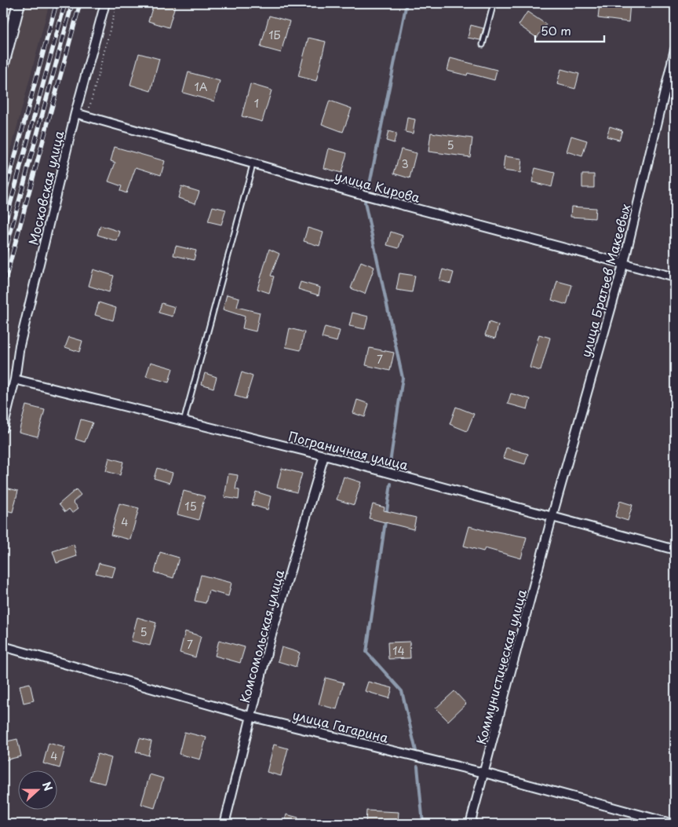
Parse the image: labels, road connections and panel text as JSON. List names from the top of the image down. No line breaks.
{"streets":{"street":["улица Кирова","Московская улица","улица Братьев Макеевых","Пограничная улица","Комсомольская улица","Коммунистическая улица","улица Гагарина"]},"crossings":[["улица Кирова","Московская улица"],["улица Кирова","улица Братьев Макеевых"],["Московская улица","Пограничная улица"],["улица Братьев Макеевых","Пограничная улица"],["улица Братьев Макеевых","Коммунистическая улица"],["Пограничная улица","Комсомольская улица"],["Пограничная улица","Коммунистическая улица"],["Комсомольская улица","улица Гагарина"],["Коммунистическая улица","улица Гагарина"]],"house_numbers":["1Б","1А","1","5","3","7","15","4","5","7","14","4"],"scale_bar":"50 m","north":"right"}
